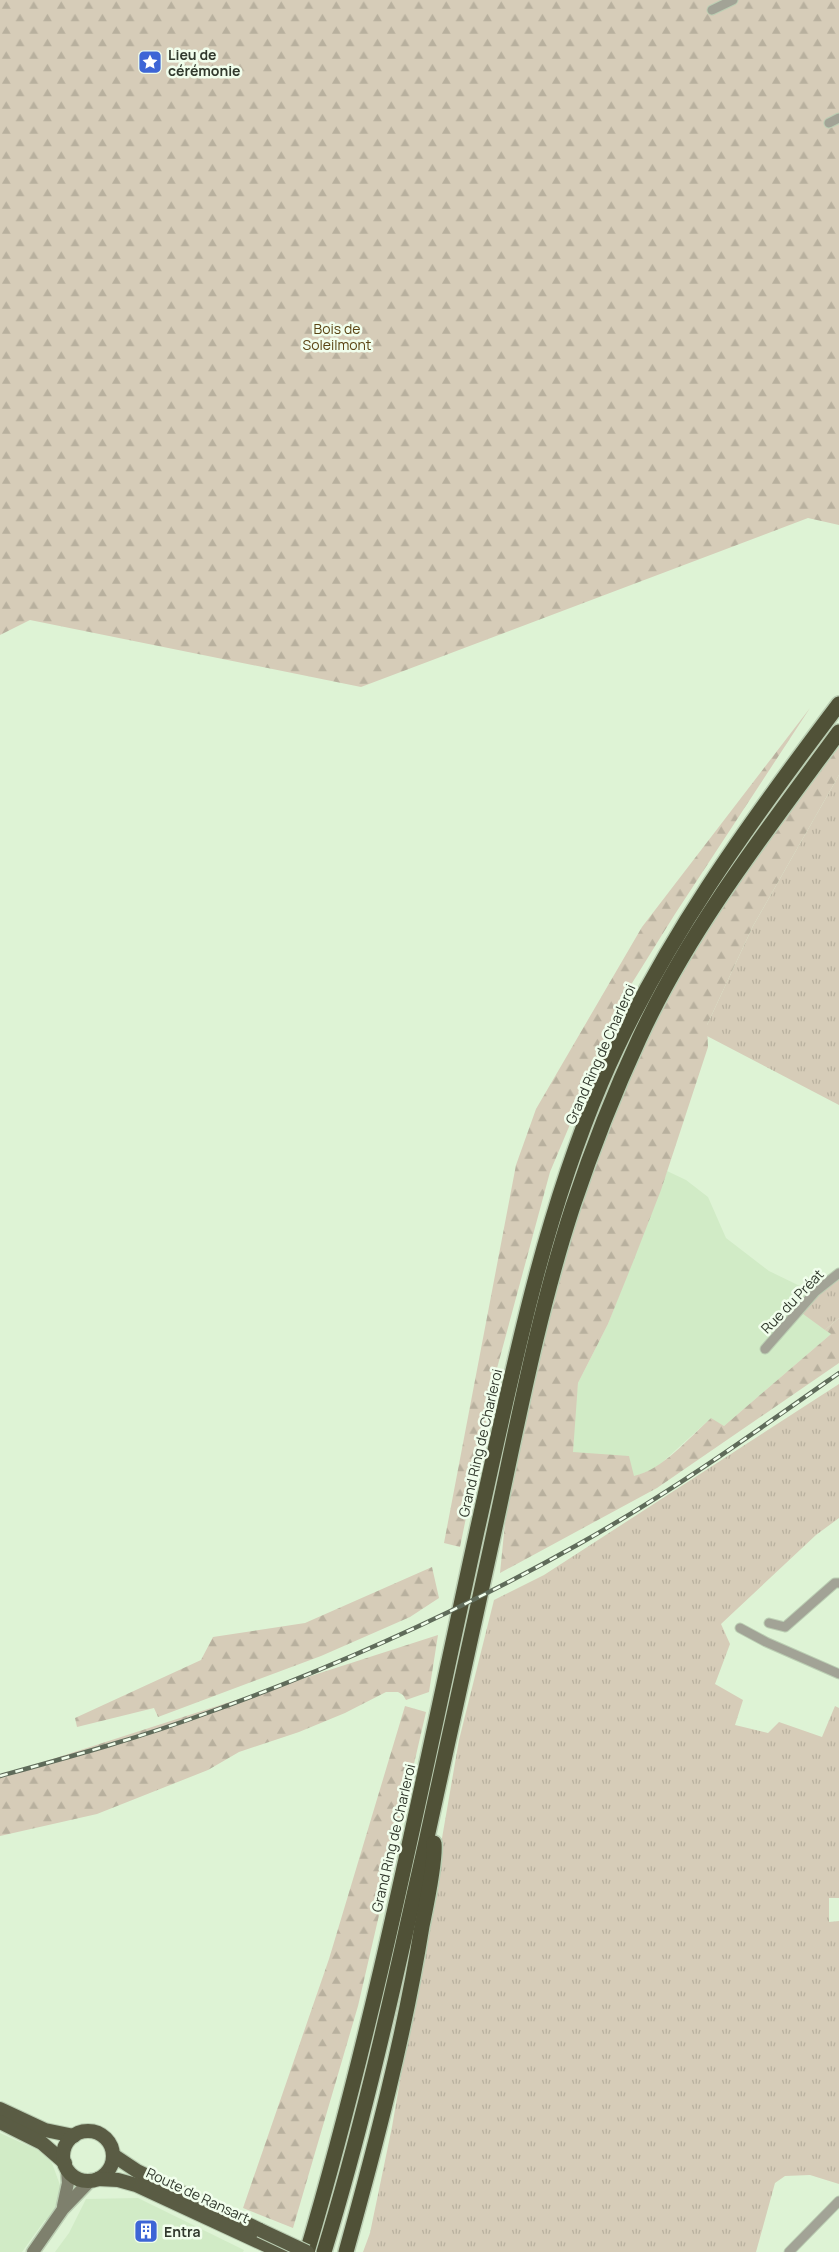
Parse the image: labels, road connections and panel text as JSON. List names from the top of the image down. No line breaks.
{"streets":{"highway":["Grand Ring de Charleroi","Route de Ransart"],"street":["Rue du Préat"]},"crossings":[["Grand Ring de Charleroi","Route de Ransart"]],"parks":["Bois de Soleilmont"],"places":{"place":["Lieu de cérémonie"],"building":["Entra"]}}
